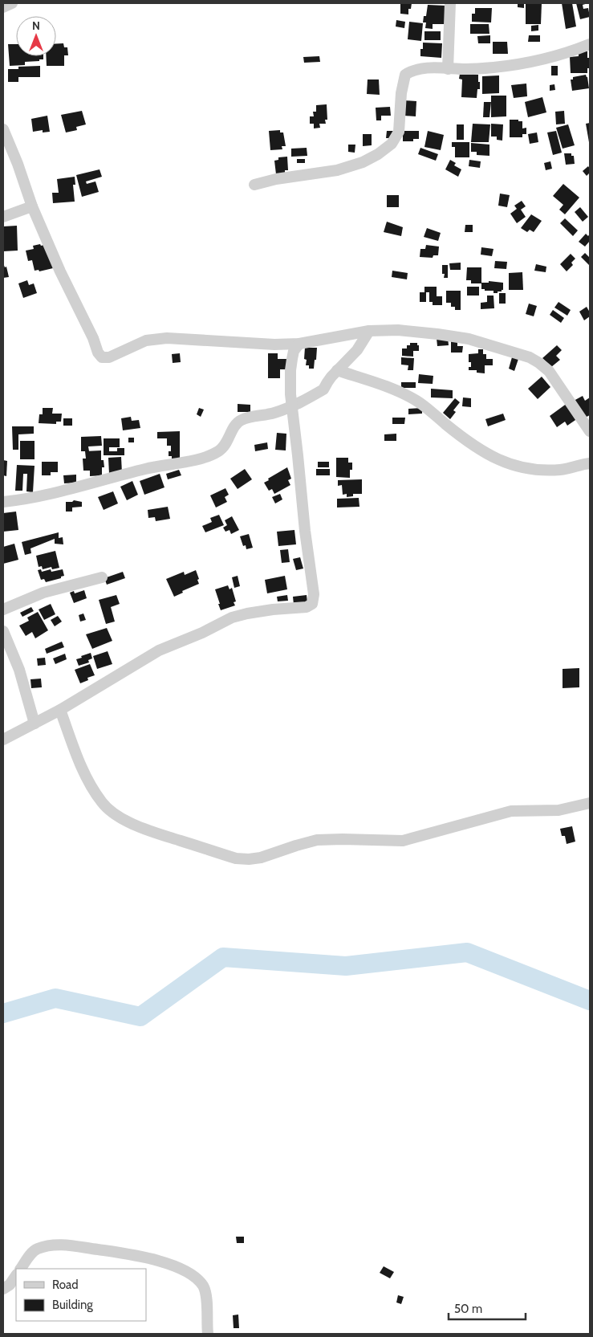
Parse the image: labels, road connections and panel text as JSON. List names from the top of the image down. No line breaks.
{"legend":["Road","Building"],"scale_bar":"50 m","north":"top"}
